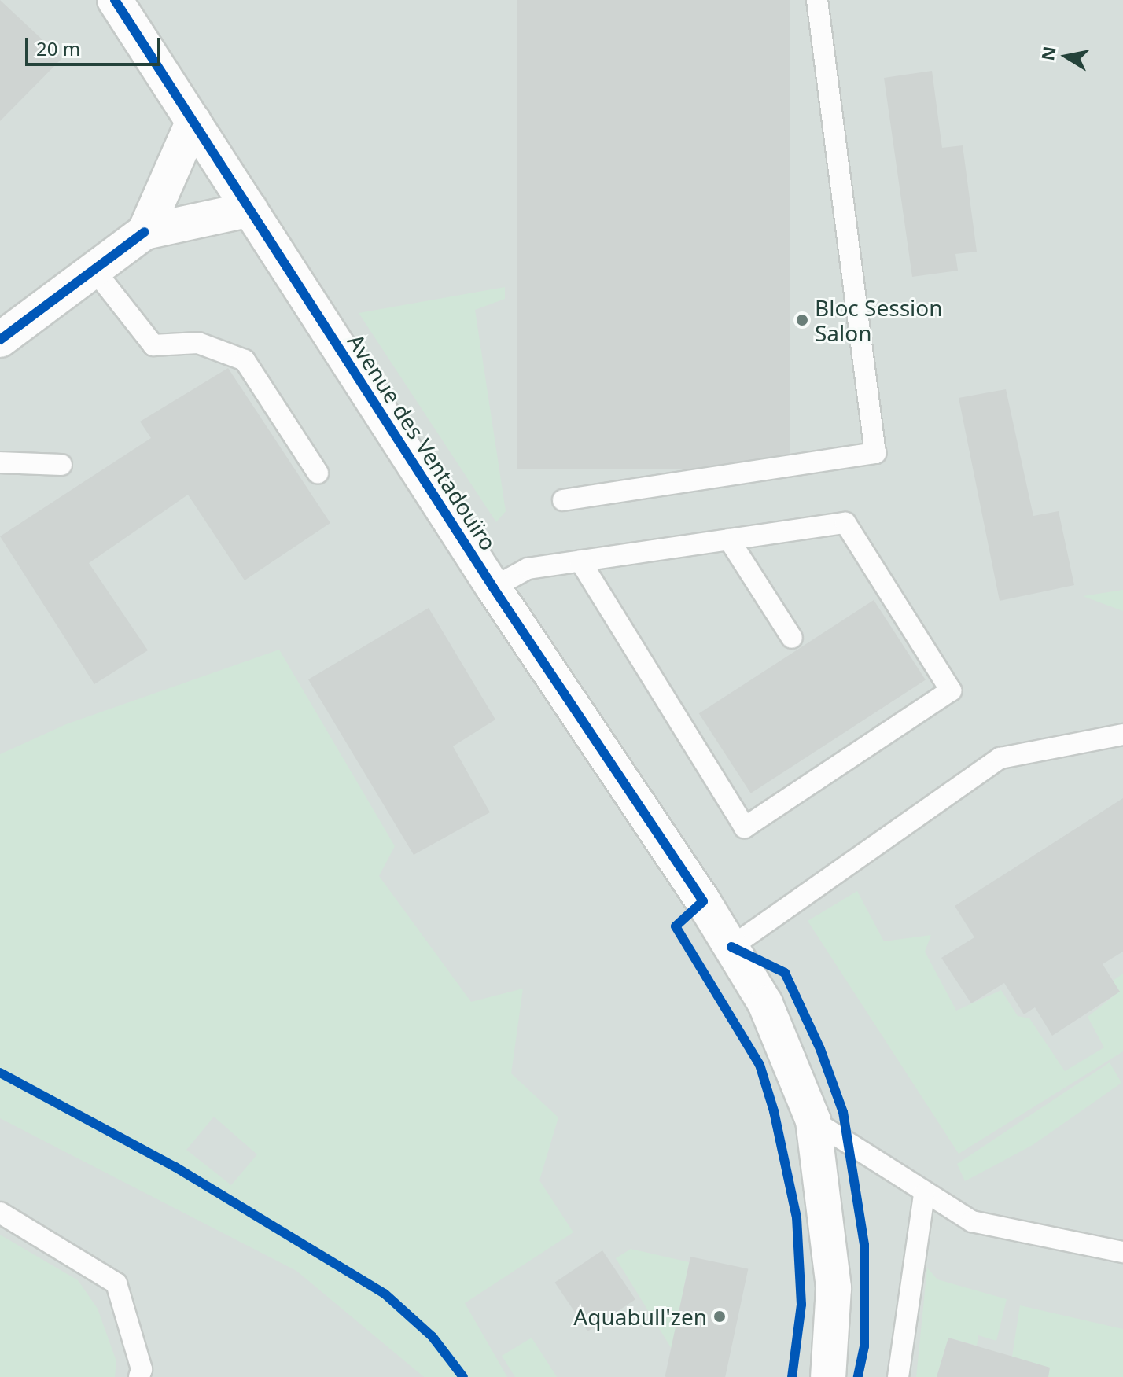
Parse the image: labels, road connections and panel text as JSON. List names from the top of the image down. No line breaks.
{"streets":{"street":["Avenue des Ventadouïro"]},"places":["Bloc Session Salon","Aquabull'zen"],"scale_bar":"20 m","north":"left"}
